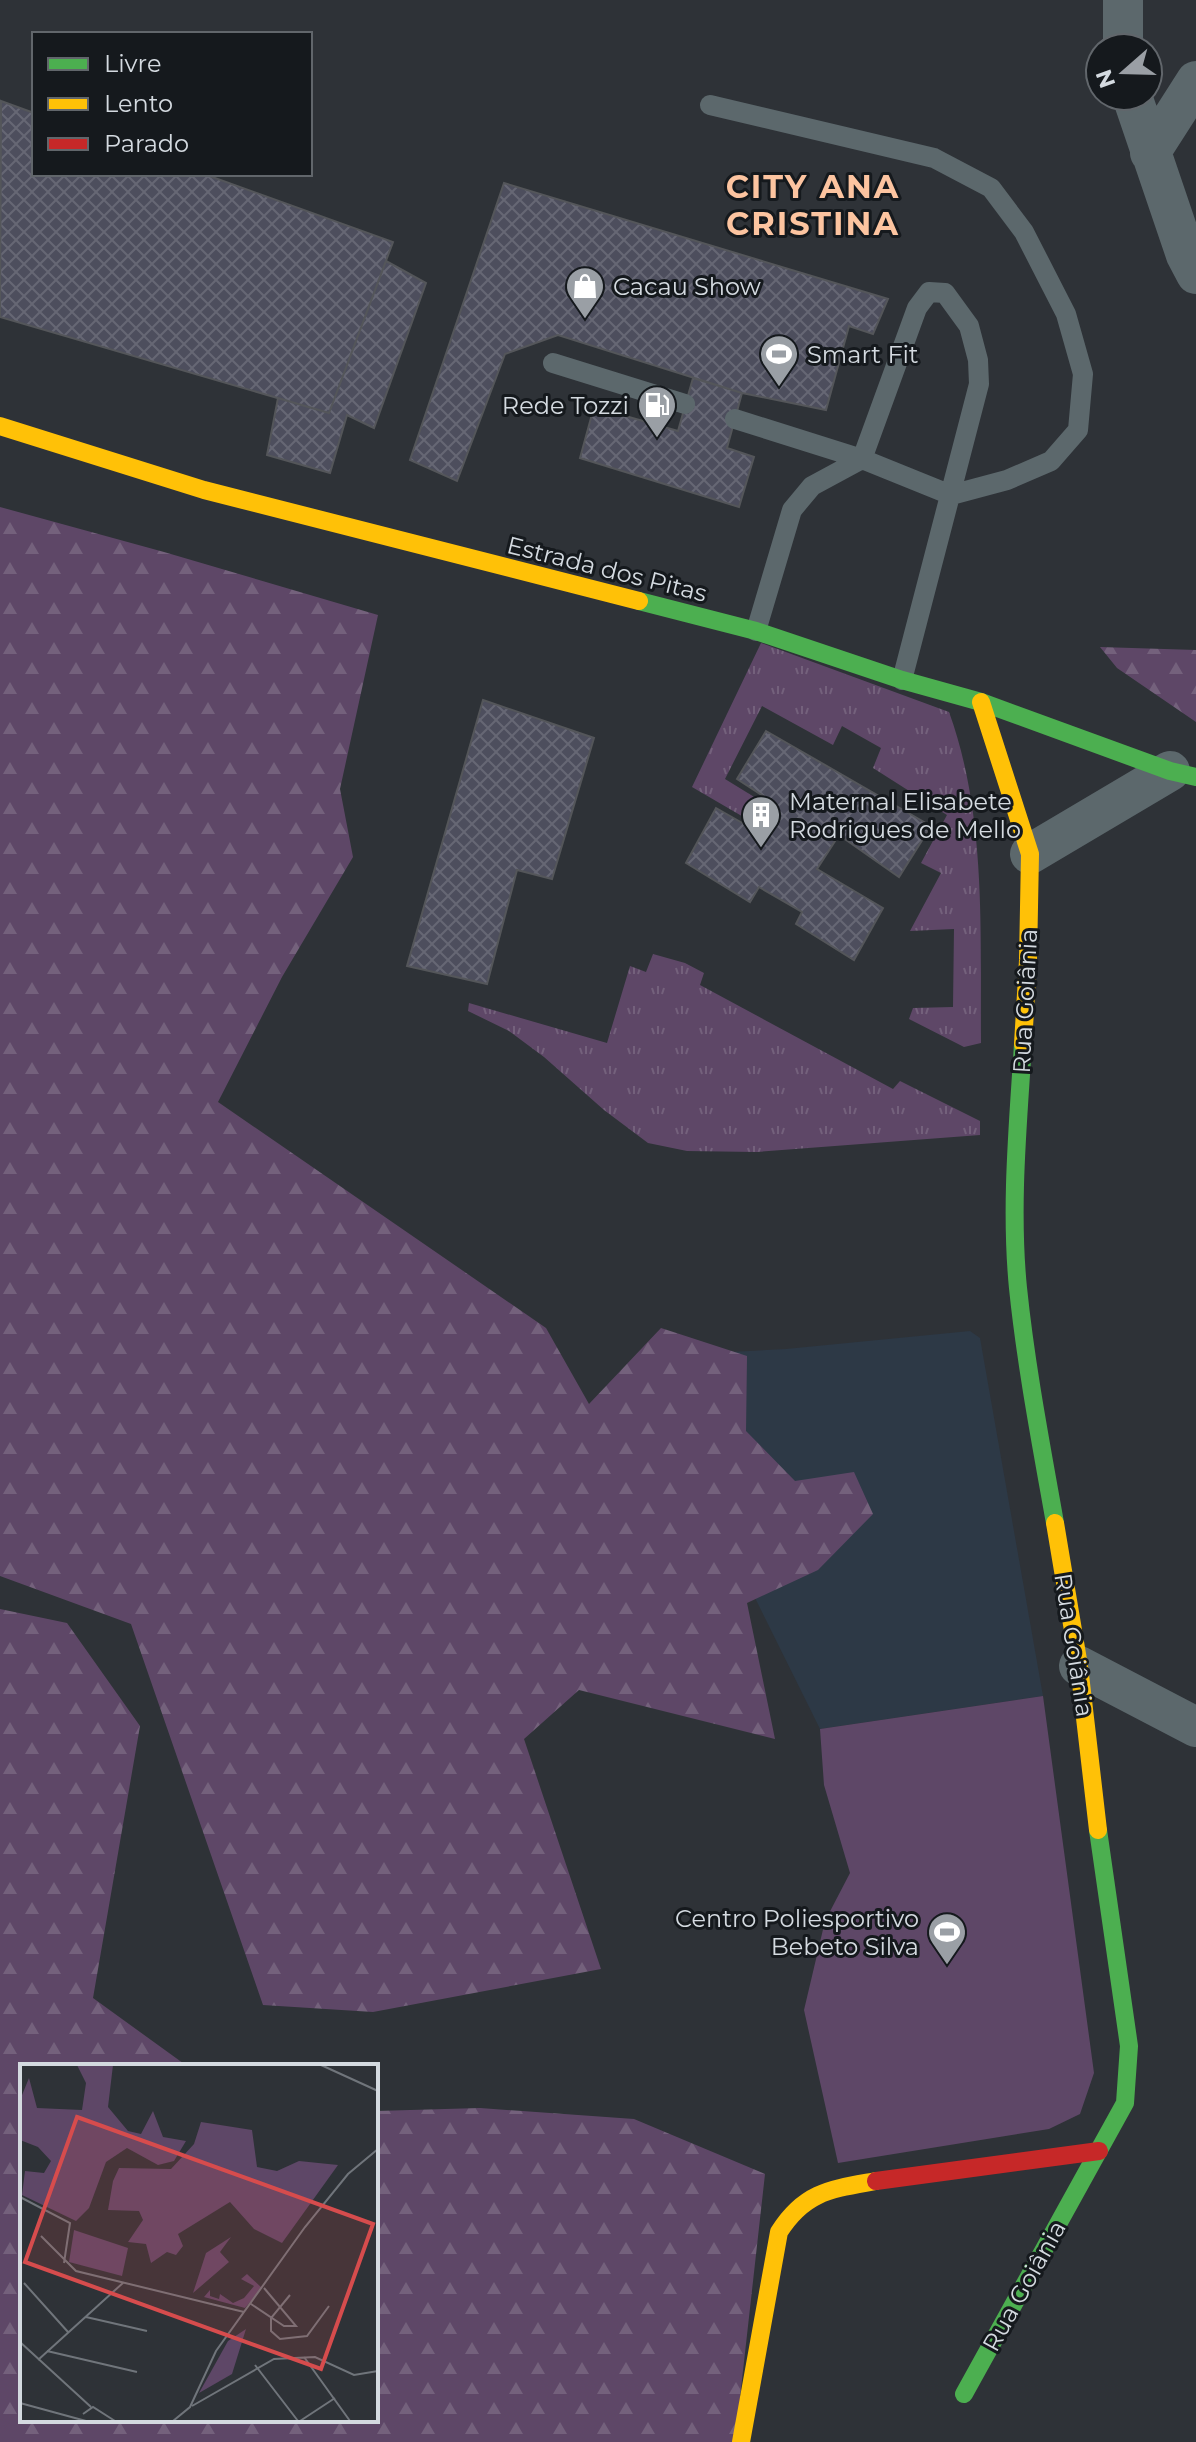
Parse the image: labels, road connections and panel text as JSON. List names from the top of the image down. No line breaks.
{"streets":{"street":["Estrada dos Pitas","Rua Goiânia"]},"crossings":[["Estrada dos Pitas","Rua Goiânia"]],"districts":["CITY ANA CRISTINA"],"places":{"shop":["Cacau Show"],"sports":["Smart Fit","Centro Poliesportivo Bebeto Silva"],"fuel station":["Rede Tozzi"],"building":["Maternal Elisabete Rodrigues de Mello"]},"legend":["Livre","Lento","Parado"],"north":"left"}
